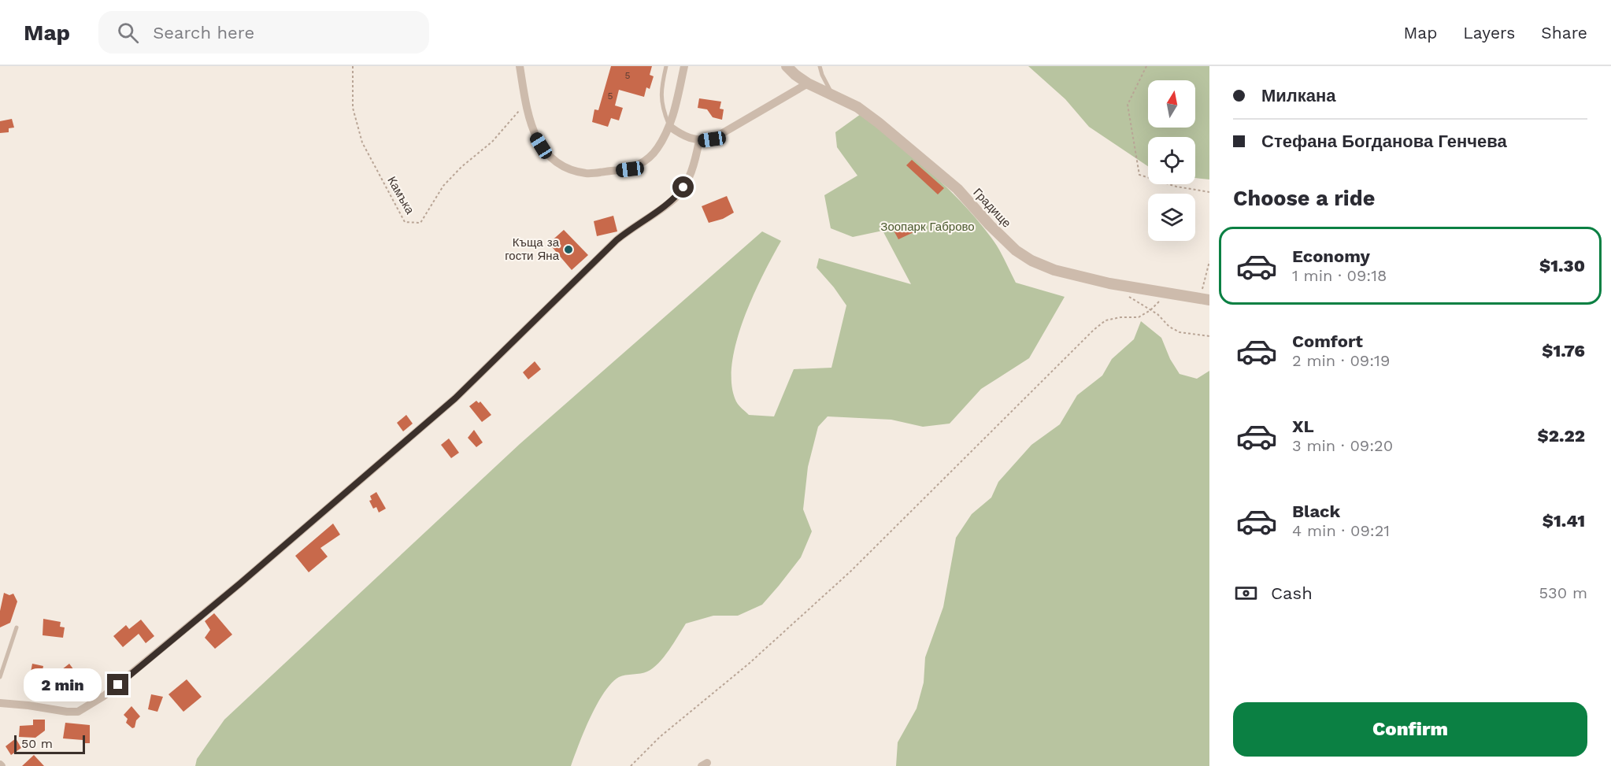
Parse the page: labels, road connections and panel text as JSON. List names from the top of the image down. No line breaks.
{"streets":{"street":["Градище"],"path":["Камъка"]},"parks":["Зоопарк Габрово"],"places":["Къща за гости Яна"],"house_numbers":["5","5"],"scale_bar":"50 m","north":"top","page":{"header":"Map","search":"Search here","nav":["Map","Layers","Share"],"banner":["Милкана","Стефана Богданова Генчева"],"heading":"Choose a ride","list":[{"name":"Economy","note":"1 min · 09:18","value":"$1.30"},{"name":"Comfort","note":"2 min · 09:19","value":"$1.76"},{"name":"XL","note":"3 min · 09:20","value":"$2.22"},{"name":"Black","note":"4 min · 09:21","value":"$1.41"}],"pay":["Cash","530 m"],"bubble":"2 min","buttons":"Confirm","scale":"50 m"}}
